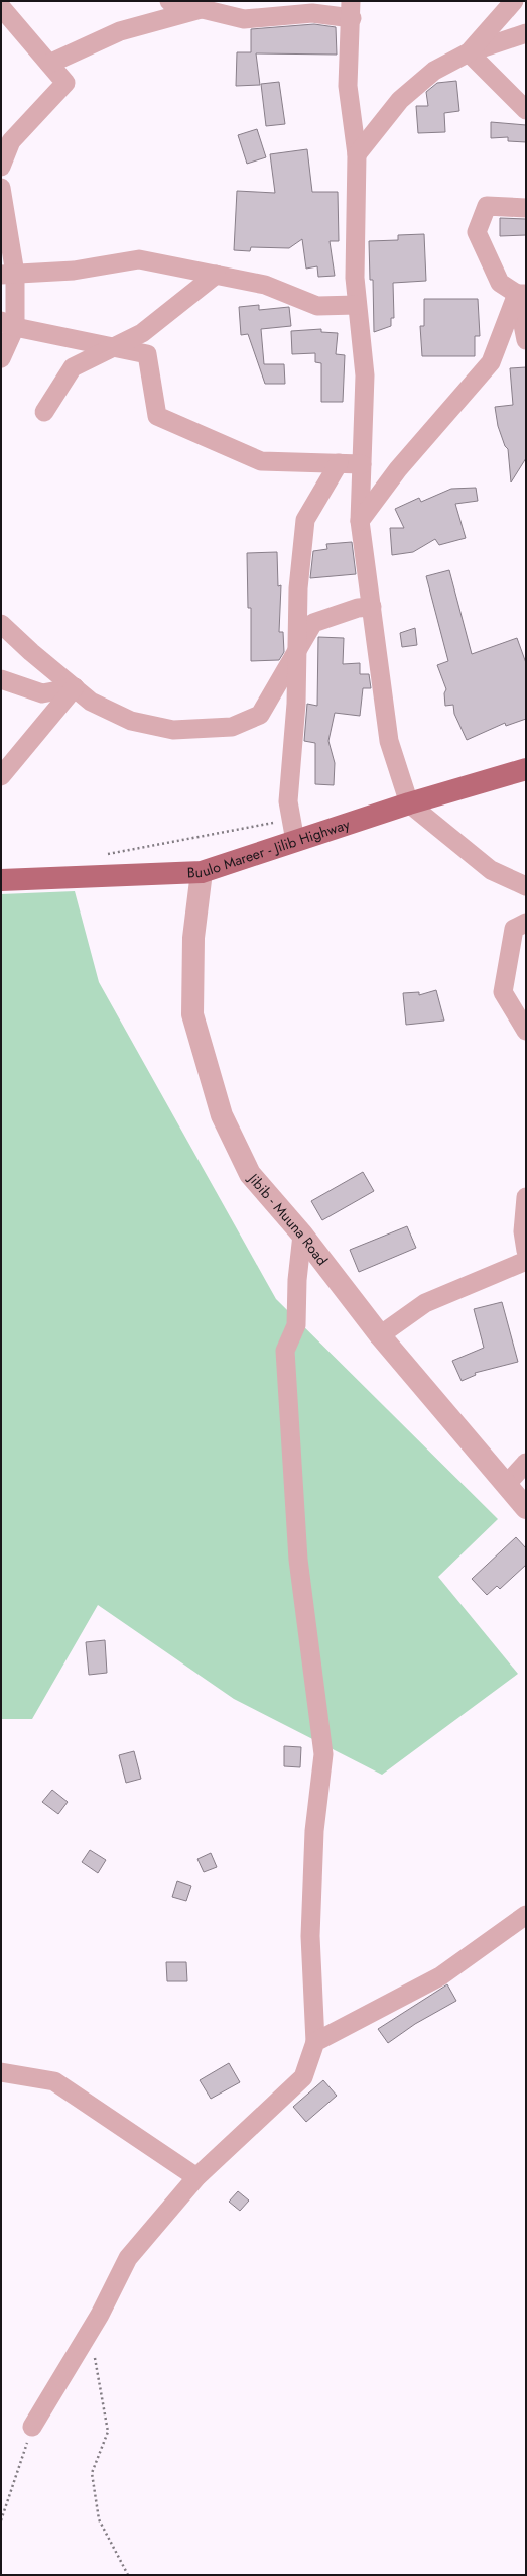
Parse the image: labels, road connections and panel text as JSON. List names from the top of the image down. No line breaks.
{"streets":{"main road":["Buulo Mareer - Jilib Highway"],"street":["Jibib - Muuna Road"]},"crossings":[["Buulo Mareer - Jilib Highway","Jibib - Muuna Road"]]}
